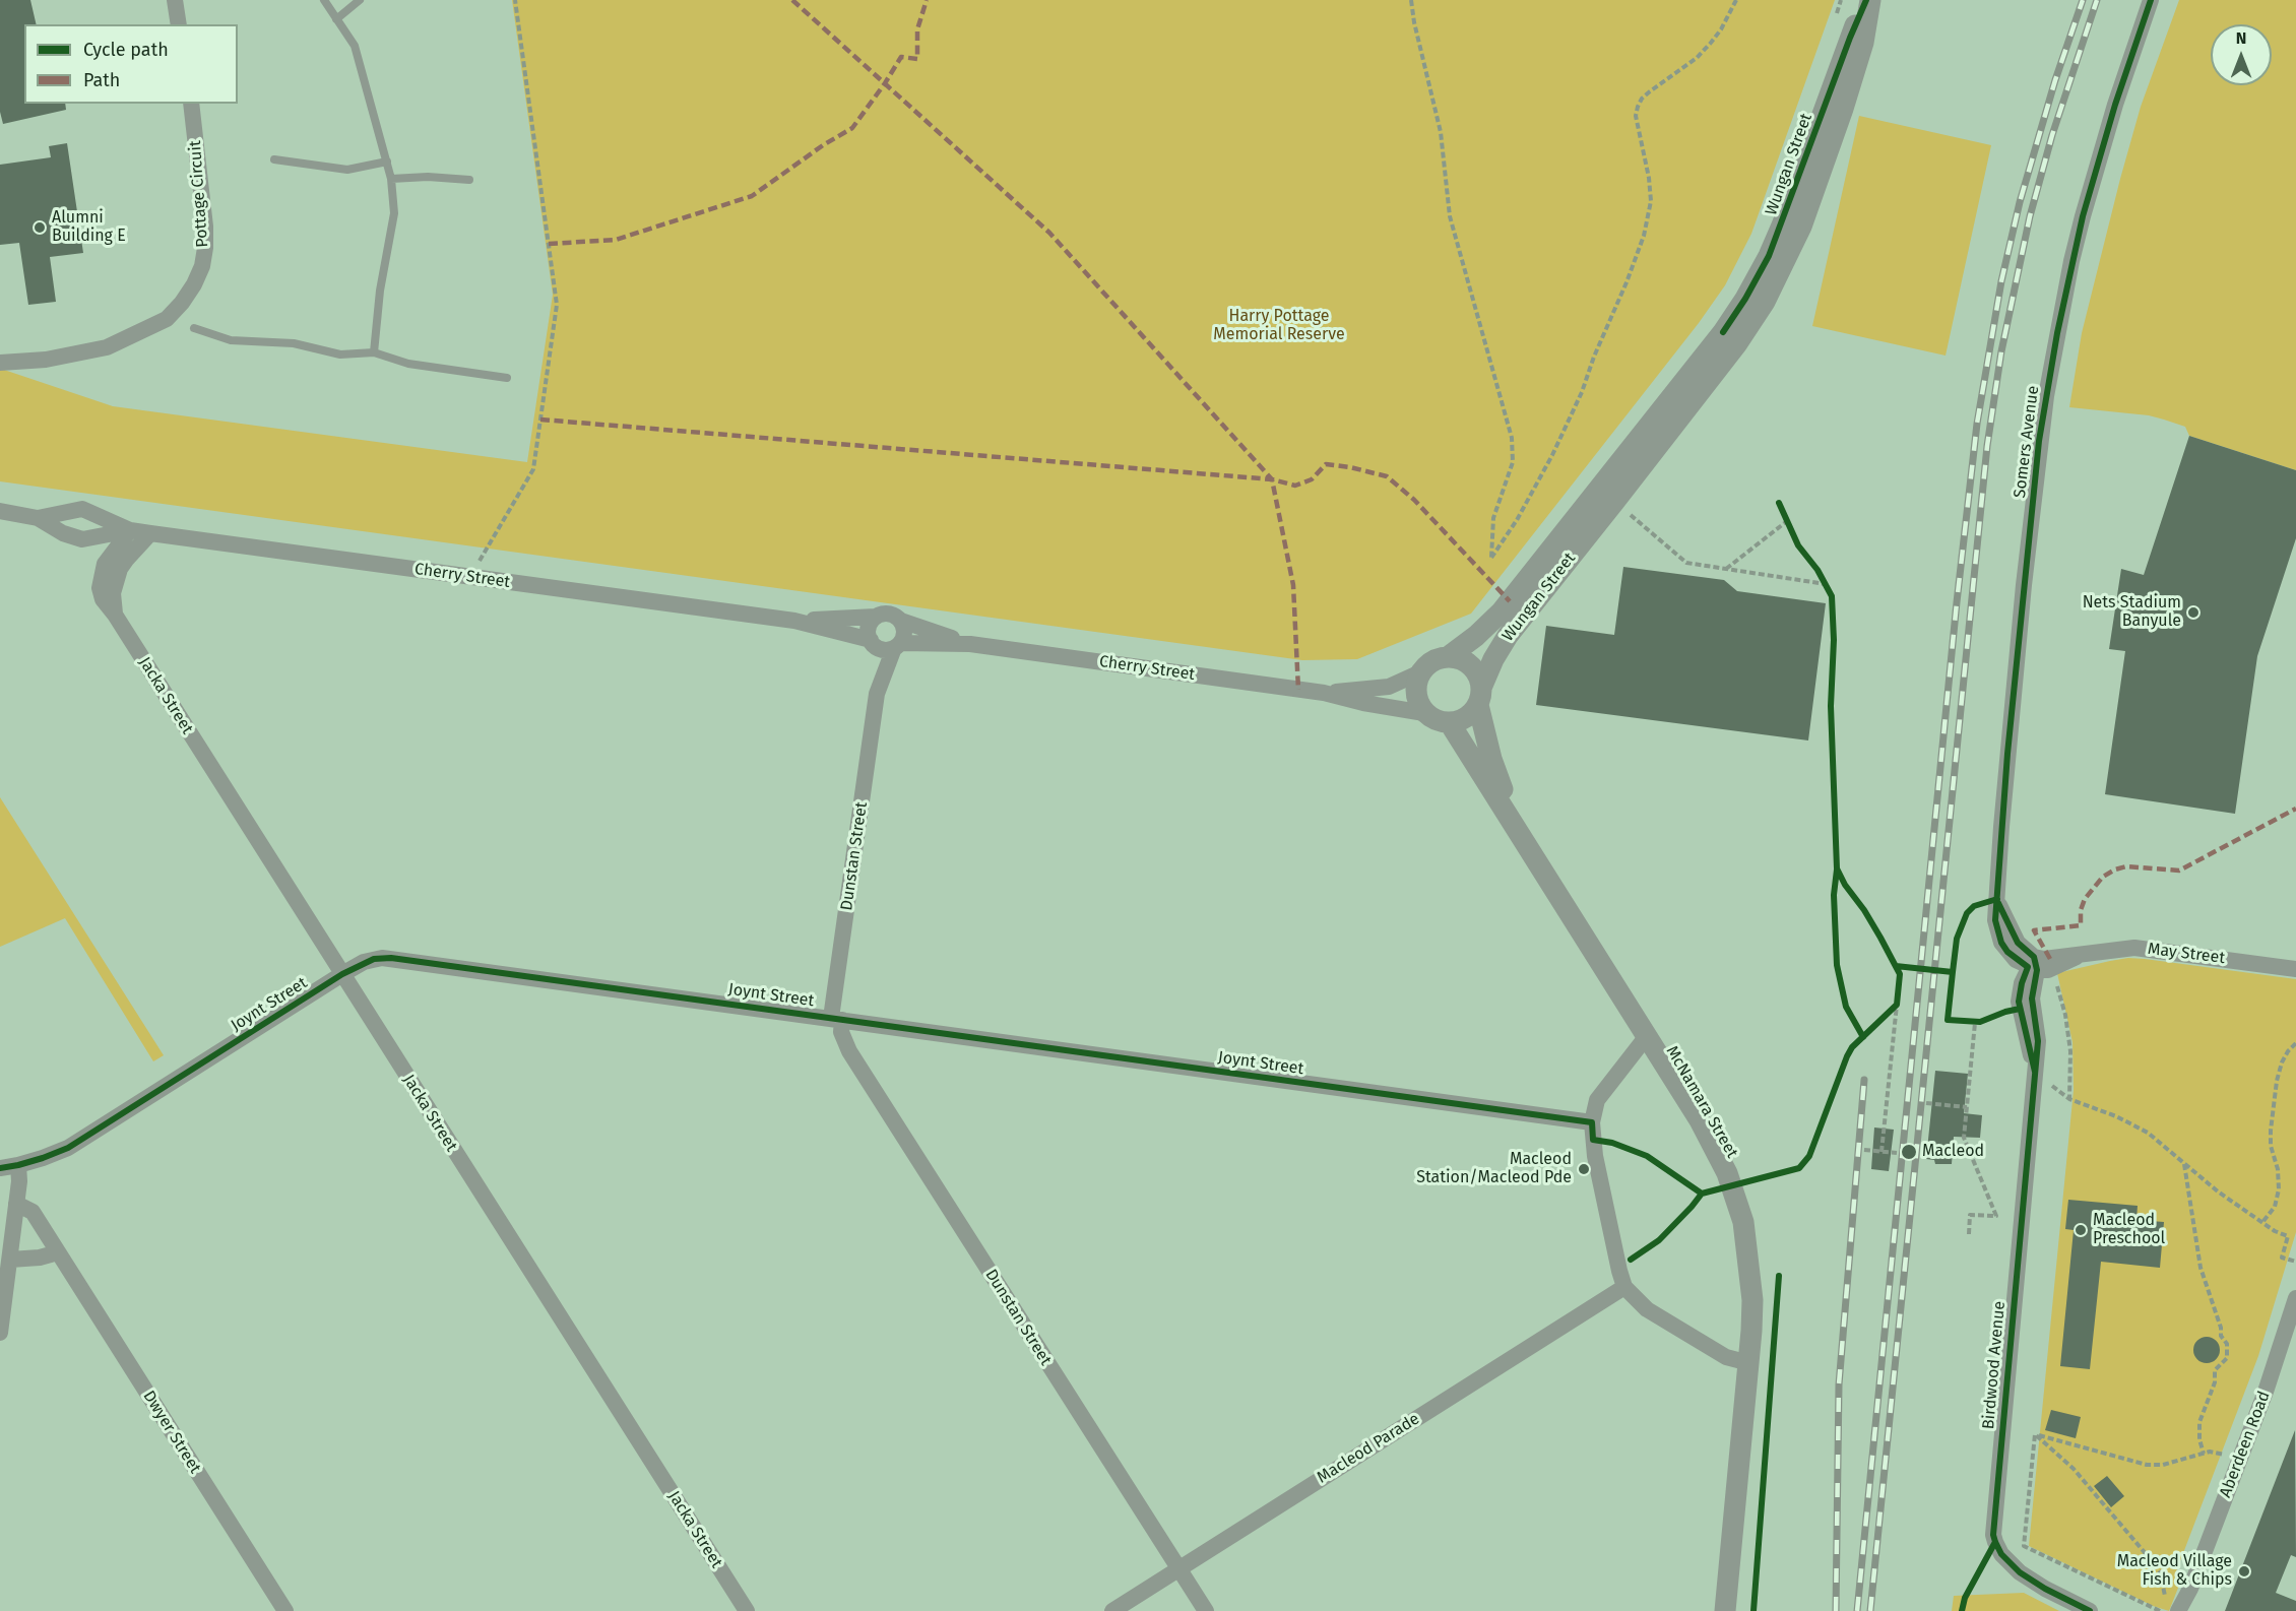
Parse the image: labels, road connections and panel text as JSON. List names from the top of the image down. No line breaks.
{"streets":{"street":["Wungan Street","Pottage Circuit","Somers Avenue","Cherry Street","Jacka Street","Dunstan Street","May Street","Joynt Street","McNamara Street","Birdwood Avenue","Dwyer Street","Aberdeen Road","Macleod Parade"]},"crossings":[["Wungan Street","Cherry Street"],["Wungan Street","McNamara Street"],["Somers Avenue","May Street"],["Somers Avenue","Birdwood Avenue"],["Cherry Street","Jacka Street"],["Cherry Street","Dunstan Street"],["Cherry Street","McNamara Street"],["Jacka Street","Joynt Street"],["Dunstan Street","Joynt Street"],["Dunstan Street","Macleod Parade"],["May Street","Birdwood Avenue"],["Joynt Street","McNamara Street"],["McNamara Street","Macleod Parade"]],"parks":["Harry Pottage Memorial Reserve"],"places":["Alumni Building E","Nets Stadium Banyule","Macleod","Macleod Station/Macleod Pde","Macleod Preschool","Macleod Village Fish & Chips"],"legend":["Cycle path","Path"],"north":"top"}
